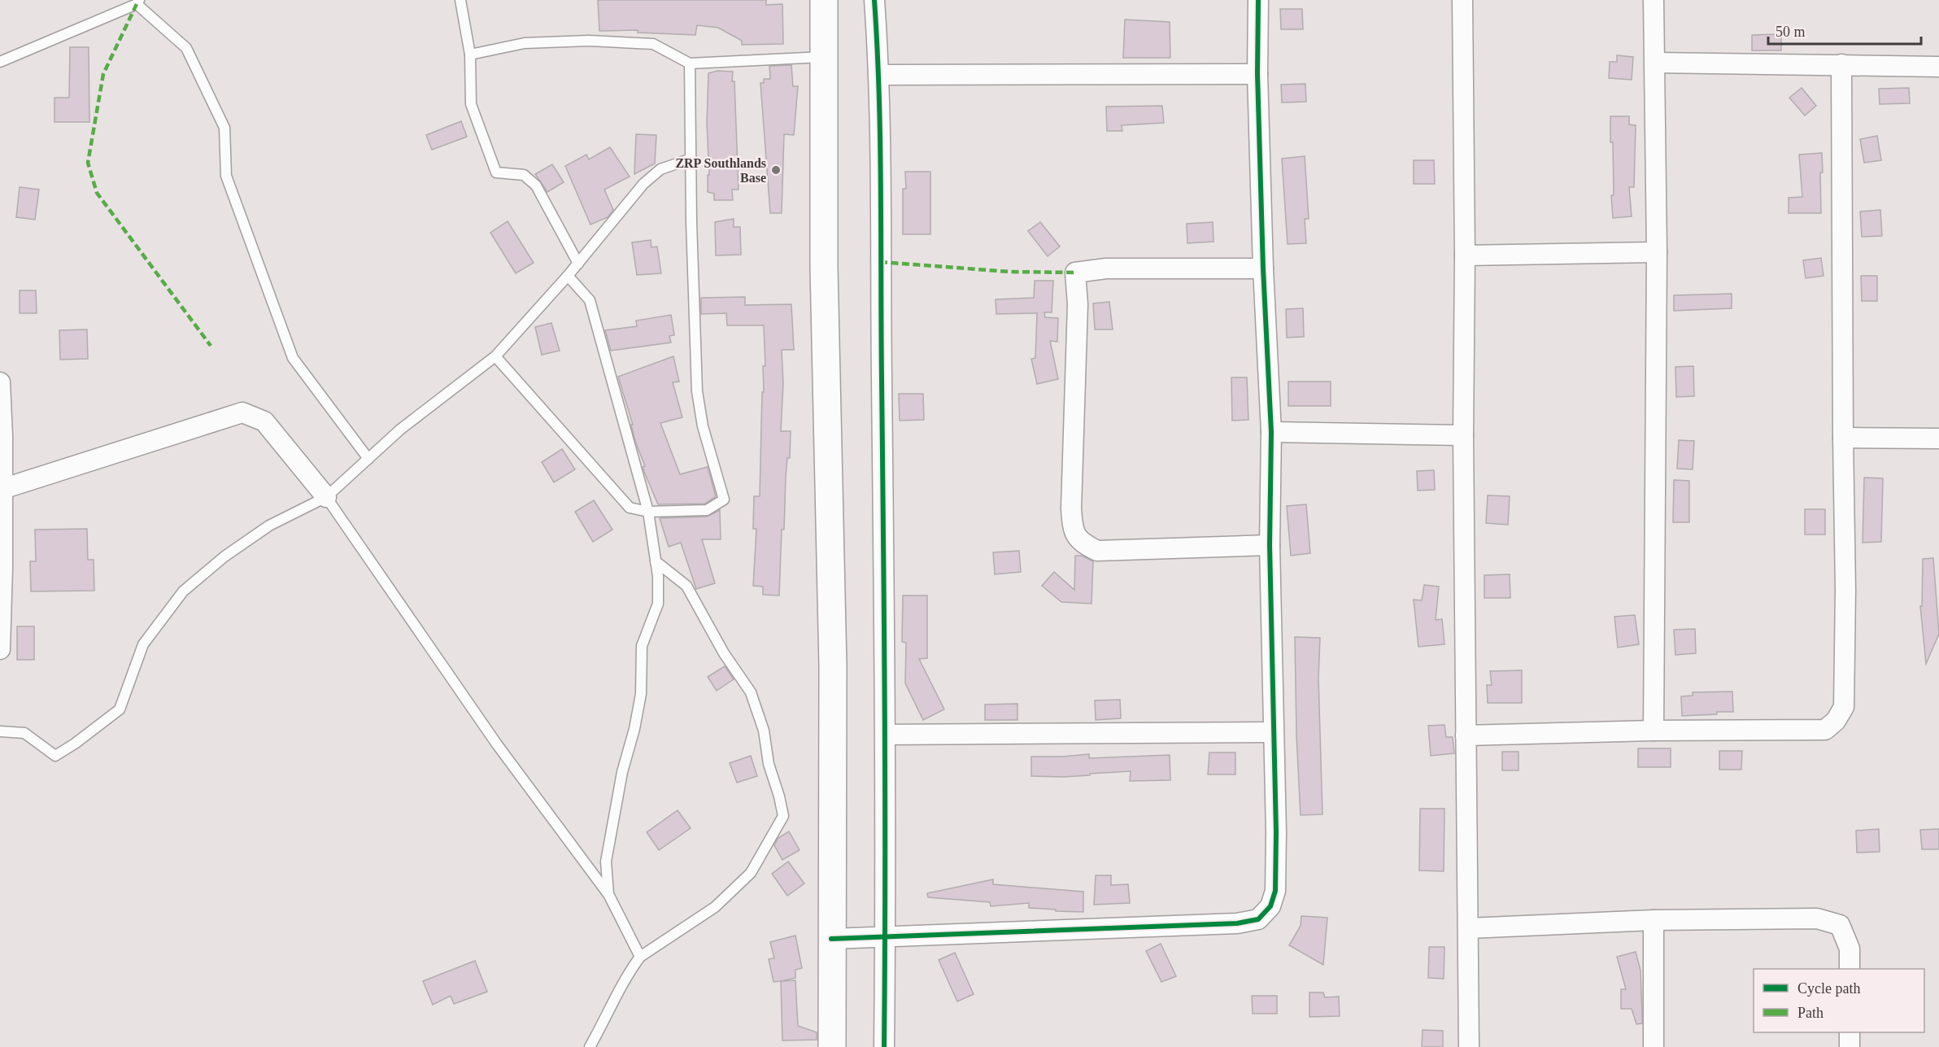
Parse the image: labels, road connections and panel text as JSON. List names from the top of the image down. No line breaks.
{"places":["ZRP Southlands Base"],"legend":["Cycle path","Path"],"scale_bar":"50 m"}
